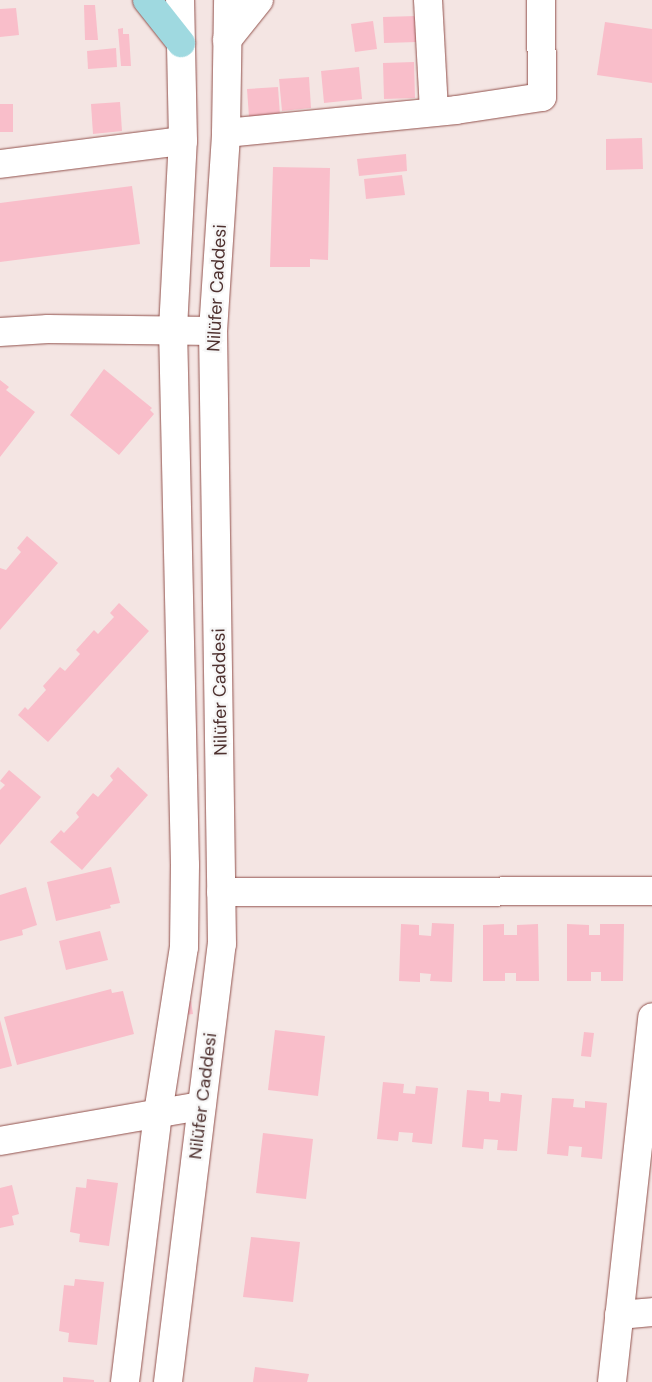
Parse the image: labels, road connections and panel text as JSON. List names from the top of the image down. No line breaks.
{"streets":{"street":["Nilüfer Caddesi"]}}
